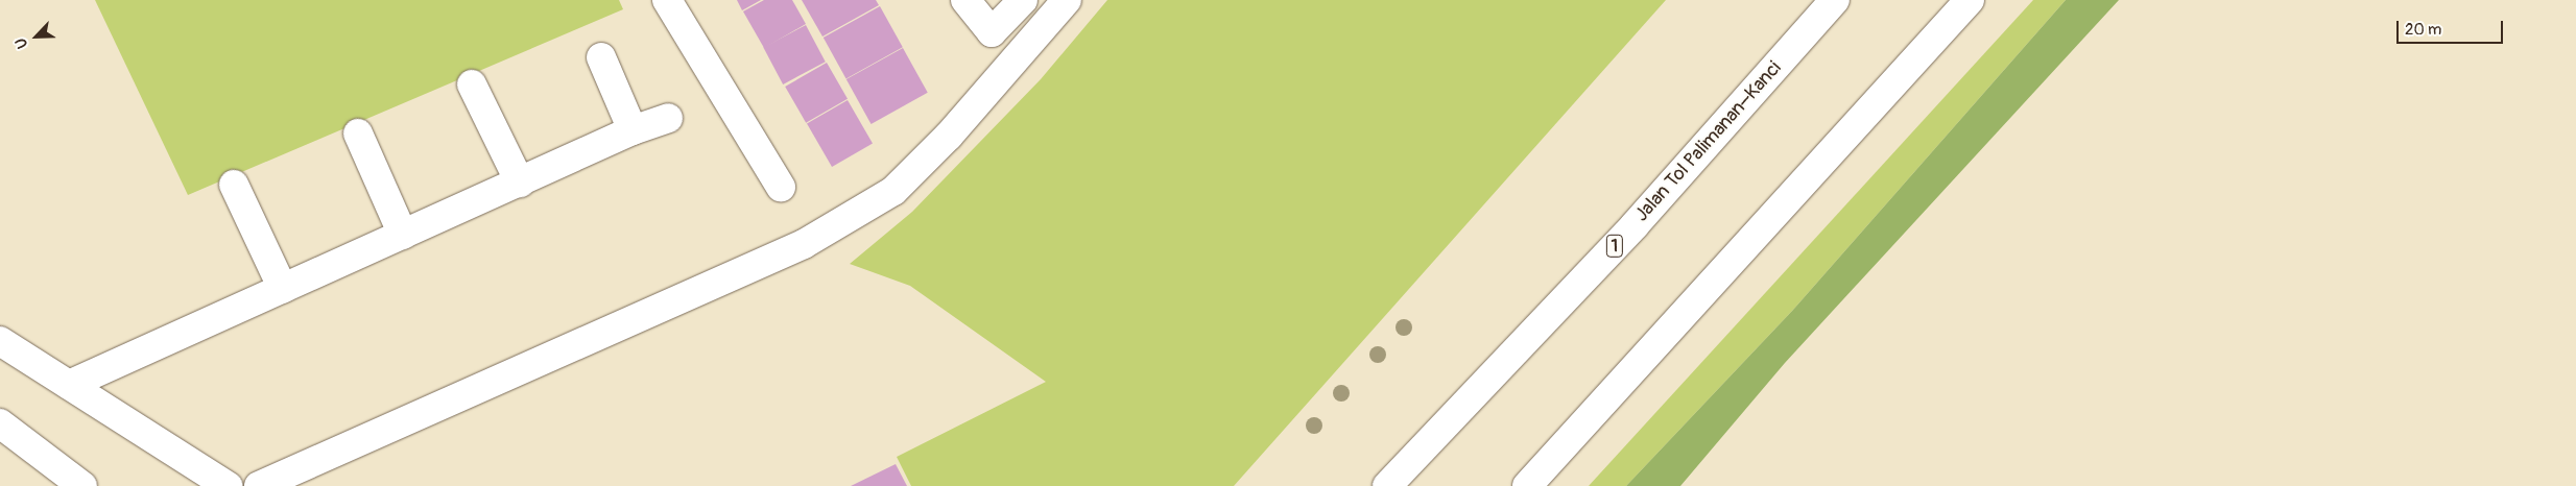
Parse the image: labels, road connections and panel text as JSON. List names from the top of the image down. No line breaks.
{"streets":{"main road":["Jalan Tol Palimanan–Kanci","1"]},"scale_bar":"20 m","north":"bottom left"}
